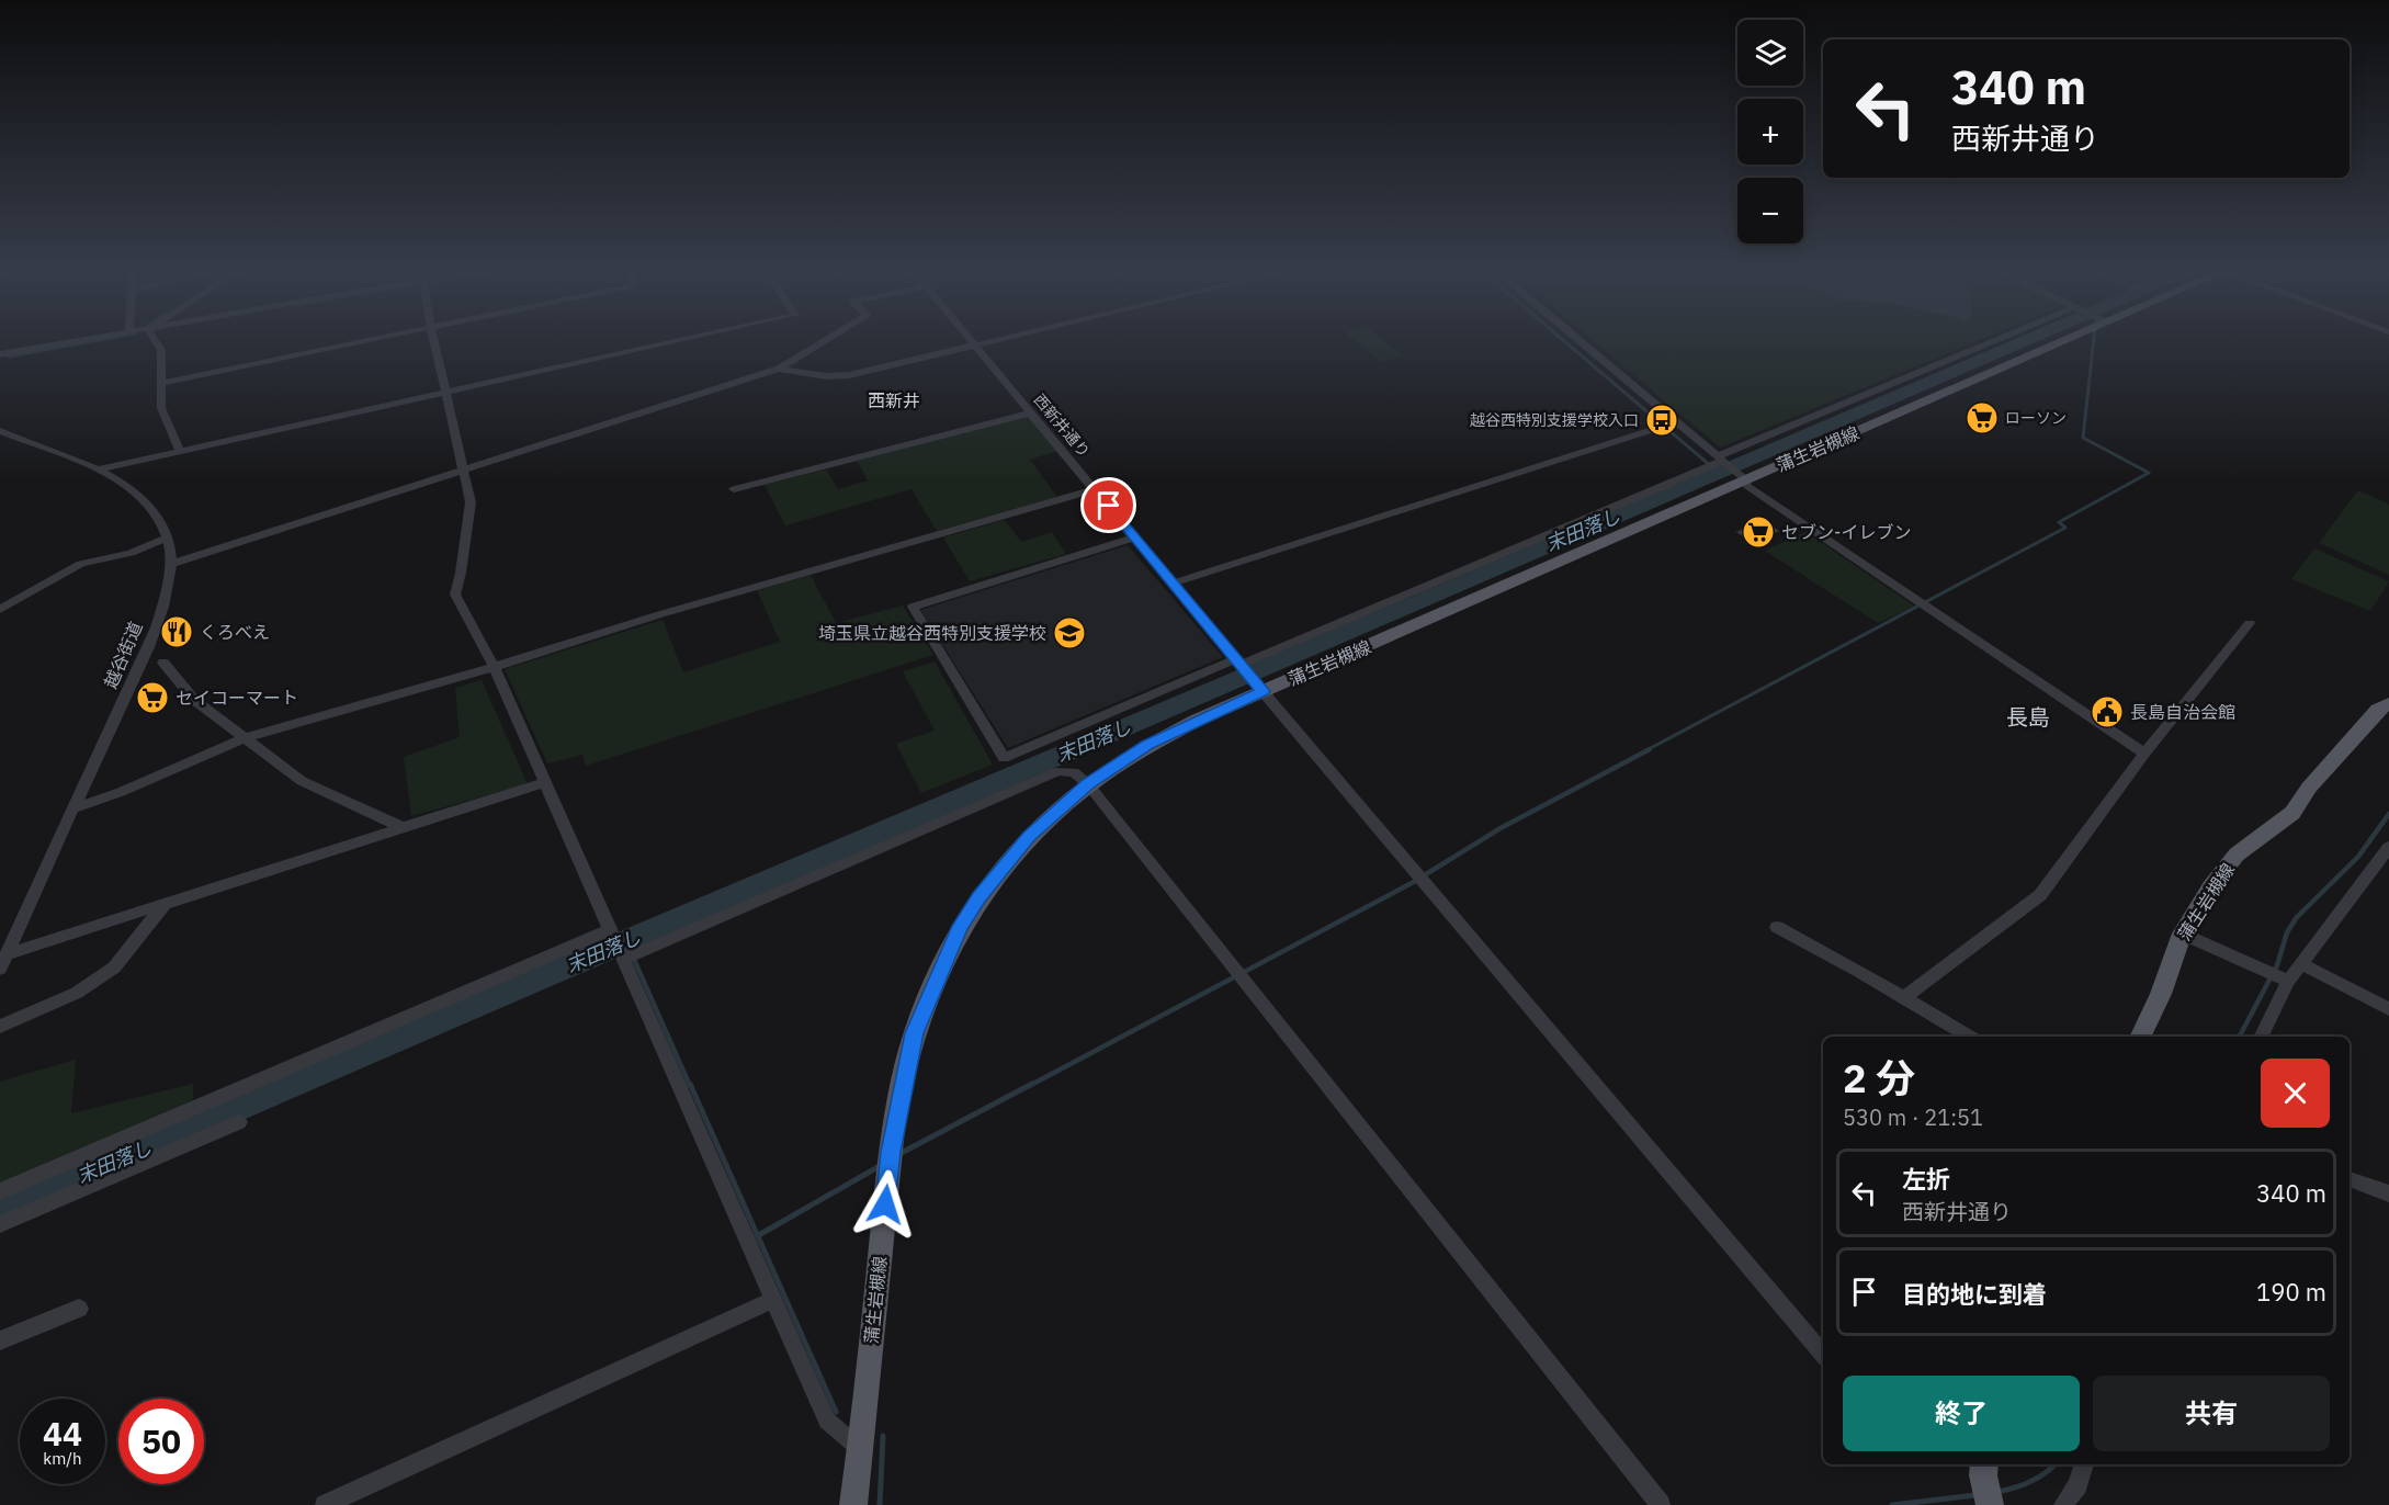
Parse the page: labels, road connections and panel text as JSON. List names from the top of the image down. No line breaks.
{"streets":{"main road":["蒲生岩槻線"],"street":["西新井通り","越谷街道"]},"crossings":[["西新井通り","蒲生岩槻線"]],"districts":["西新井","長島"],"water":["末田落し"],"places":{"supermarket":["ローソン","セブン-イレブン","セイコーマート"],"bus stop":["越谷西特別支援学校入口"],"restaurant":["くろべえ"],"school or university":["埼玉県立越谷西特別支援学校"],"public building":["長島自治会館"]},"page":{"map_buttons":["+","−"],"turn":["340 m","西新井通り"],"heading":["2 分","530 m · 21:51"],"list":[{"name":"左折","note":"西新井通り","value":"340 m"},{"name":"目的地に到着","value":"190 m"}],"buttons":["終了","共有"],"speed":"44 km/h","limit":"50"}}
